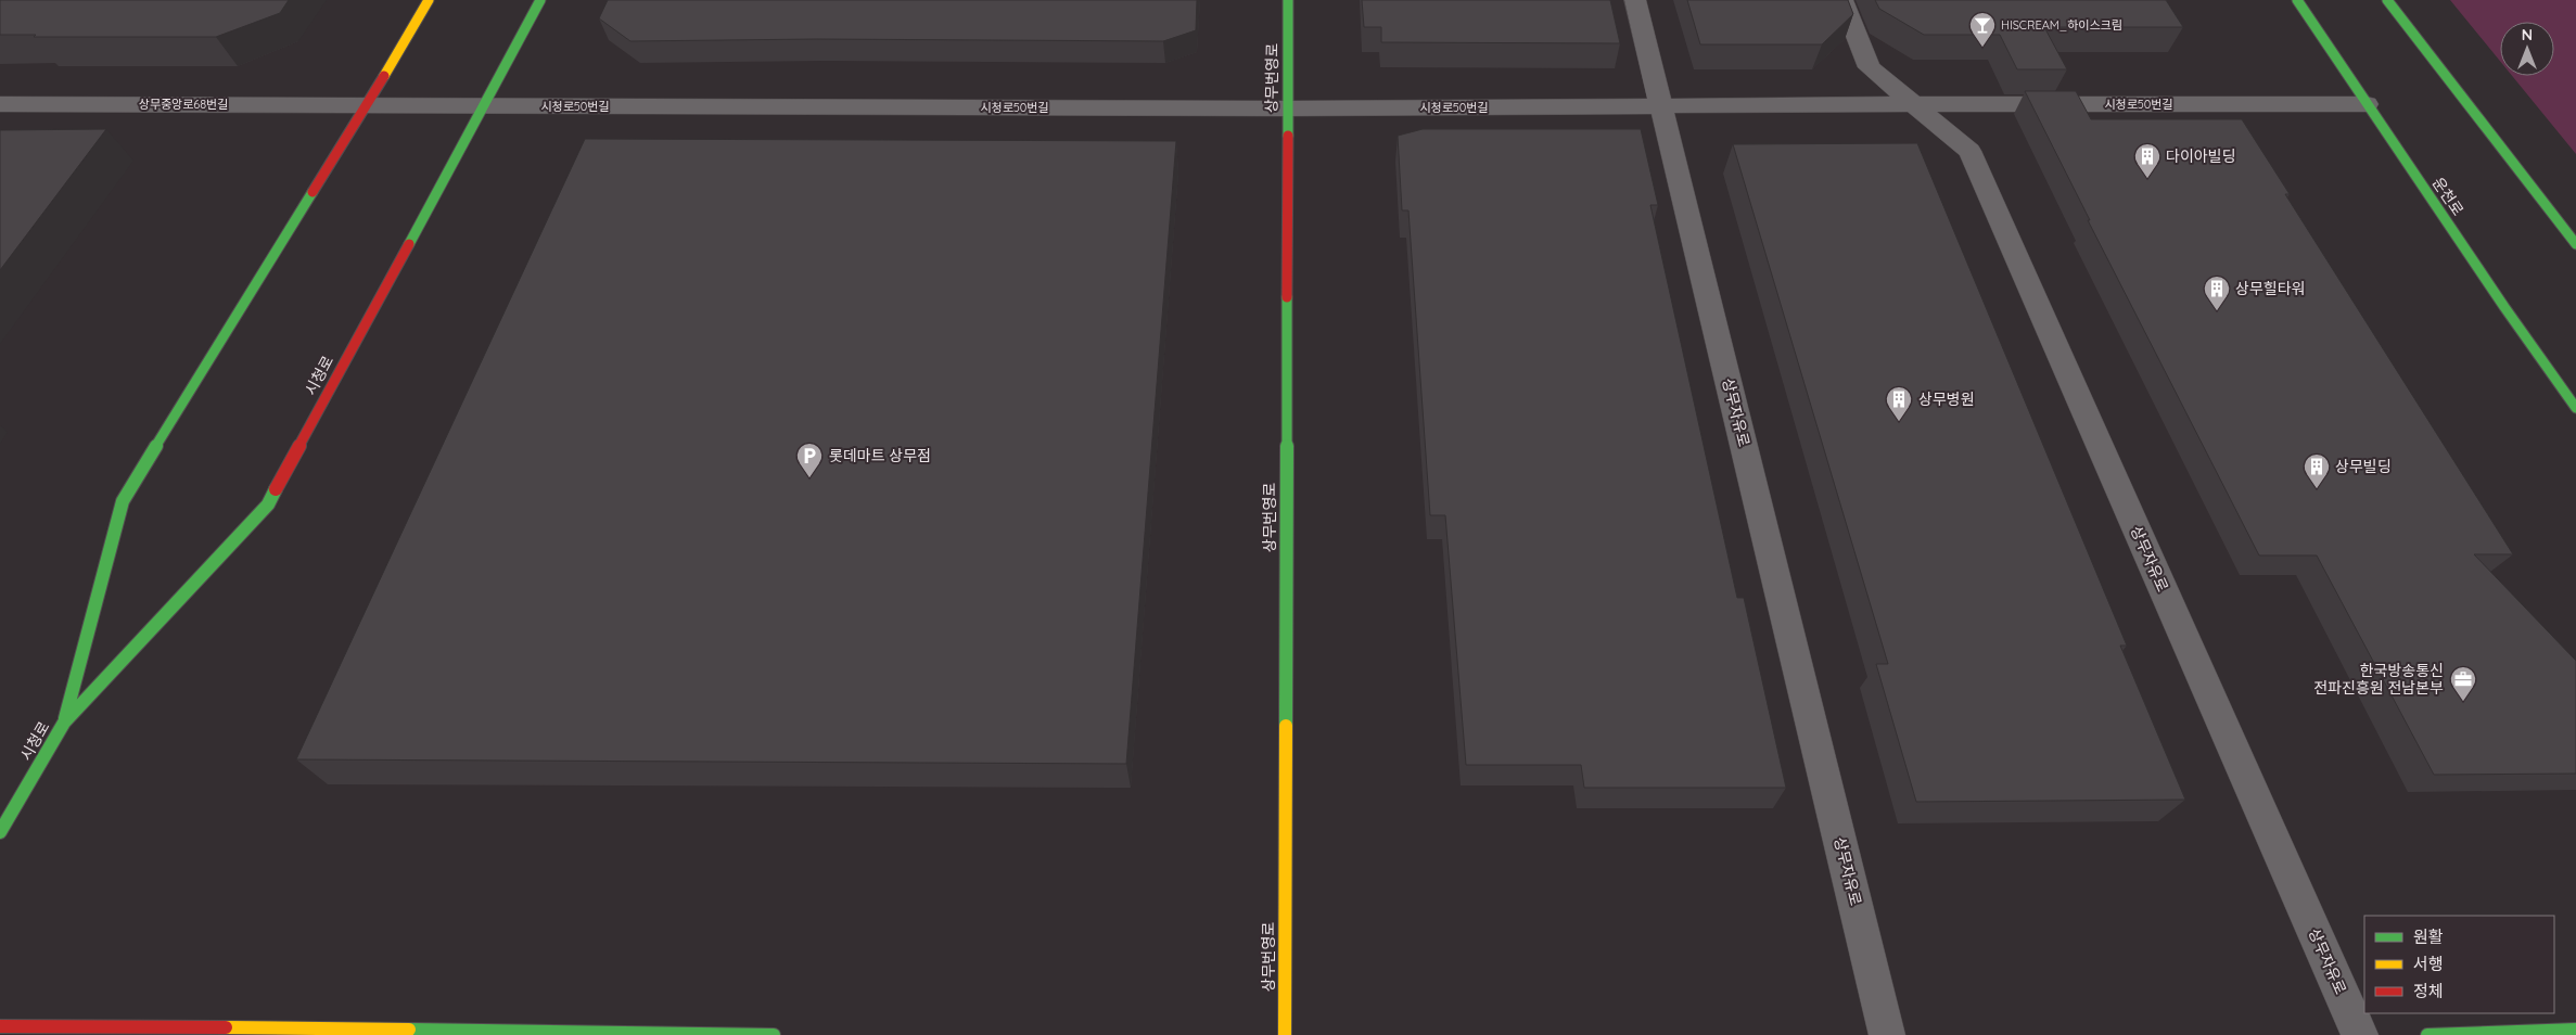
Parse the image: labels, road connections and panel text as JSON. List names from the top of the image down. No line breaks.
{"streets":{"street":["상무번영로","상무중앙로68번길","시청로50번길","운천로","시청로","상무자유로"]},"crossings":[["상무번영로","시청로50번길"],["상무중앙로68번길","시청로50번길"],["상무중앙로68번길","시청로"],["시청로50번길","운천로"],["시청로50번길","시청로"],["시청로50번길","상무자유로"]],"places":{"bar":["HISCREAM_하이스크림"],"building":["다이아빌딩","상무힐타워","상무병원","상무빌딩"],"parking":["롯데마트 상무점"],"office":["한국방송통신 전파진흥원 전남본부"]},"legend":["원활","서행","정체"],"north":"top"}
